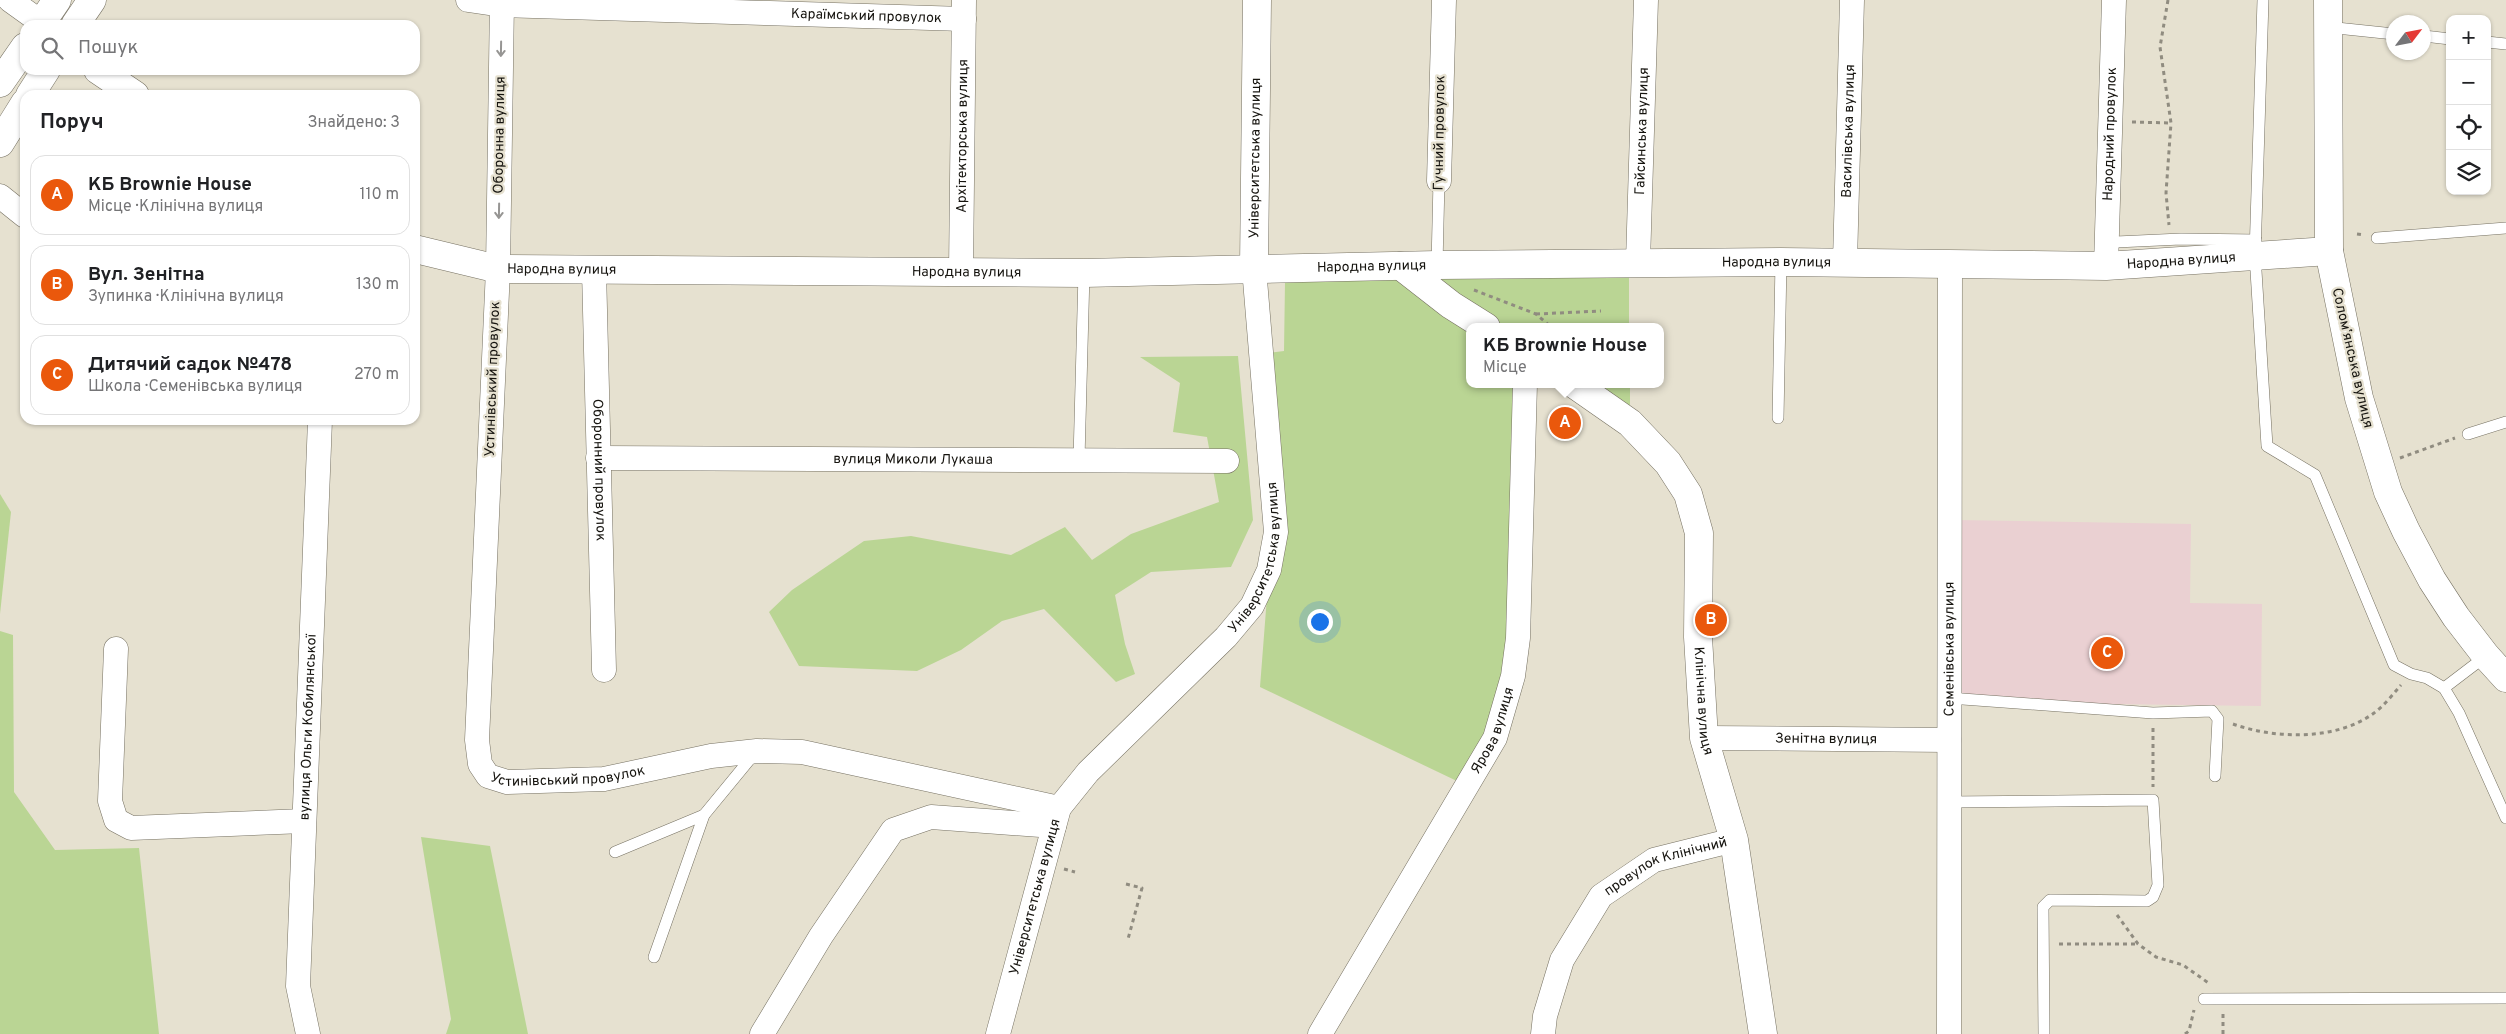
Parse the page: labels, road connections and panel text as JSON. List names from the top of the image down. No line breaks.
{"streets":{"street":["Караїмський провулок","Гайсинська вулиця","Василівська вулиця","Гучний провулок","Народний провулок","Оборонна вулиця","Архітекторська вулиця","Університетська вулиця","Народна вулиця","Соломʼянська вулиця","Устинівський провулок","вулиця Миколи Лукаша","Оборонний провулок","Семенівська вулиця","Клінічна вулиця","вулиця Ольги Кобилянської","Ярова вулиця","Зенітна вулиця","провулок Клінічний"]},"crossings":[["Караїмський провулок","Оборонна вулиця"],["Караїмський провулок","Архітекторська вулиця"],["Гайсинська вулиця","Народна вулиця"],["Василівська вулиця","Народна вулиця"],["Гучний провулок","Народна вулиця"],["Народний провулок","Народна вулиця"],["Оборонна вулиця","Народна вулиця"],["Оборонна вулиця","Устинівський провулок"],["Архітекторська вулиця","Народна вулиця"],["Університетська вулиця","Народна вулиця"],["Університетська вулиця","Устинівський провулок"],["Народна вулиця","Соломʼянська вулиця"],["Народна вулиця","Устинівський провулок"],["Народна вулиця","Оборонний провулок"],["Народна вулиця","Семенівська вулиця"],["вулиця Миколи Лукаша","Оборонний провулок"],["Семенівська вулиця","Зенітна вулиця"],["Клінічна вулиця","Зенітна вулиця"],["Клінічна вулиця","провулок Клінічний"]],"one_way":["Оборонна вулиця"],"north":"top right","page":{"map_buttons":["+","−"],"search":"Пошук","heading":["Поруч","Знайдено: 3"],"list":[{"mark":"A","name":"КБ Brownie House","note":"Місце · Клінічна вулиця","value":"110 m"},{"mark":"B","name":"Вул. Зенітна","note":"Зупинка · Клінічна вулиця","value":"130 m"},{"mark":"C","name":"Дитячий садок №478","note":"Школа · Семенівська вулиця","value":"270 m"}],"popup":["КБ Brownie House","Місце"],"pins":["A","B","C"]}}
